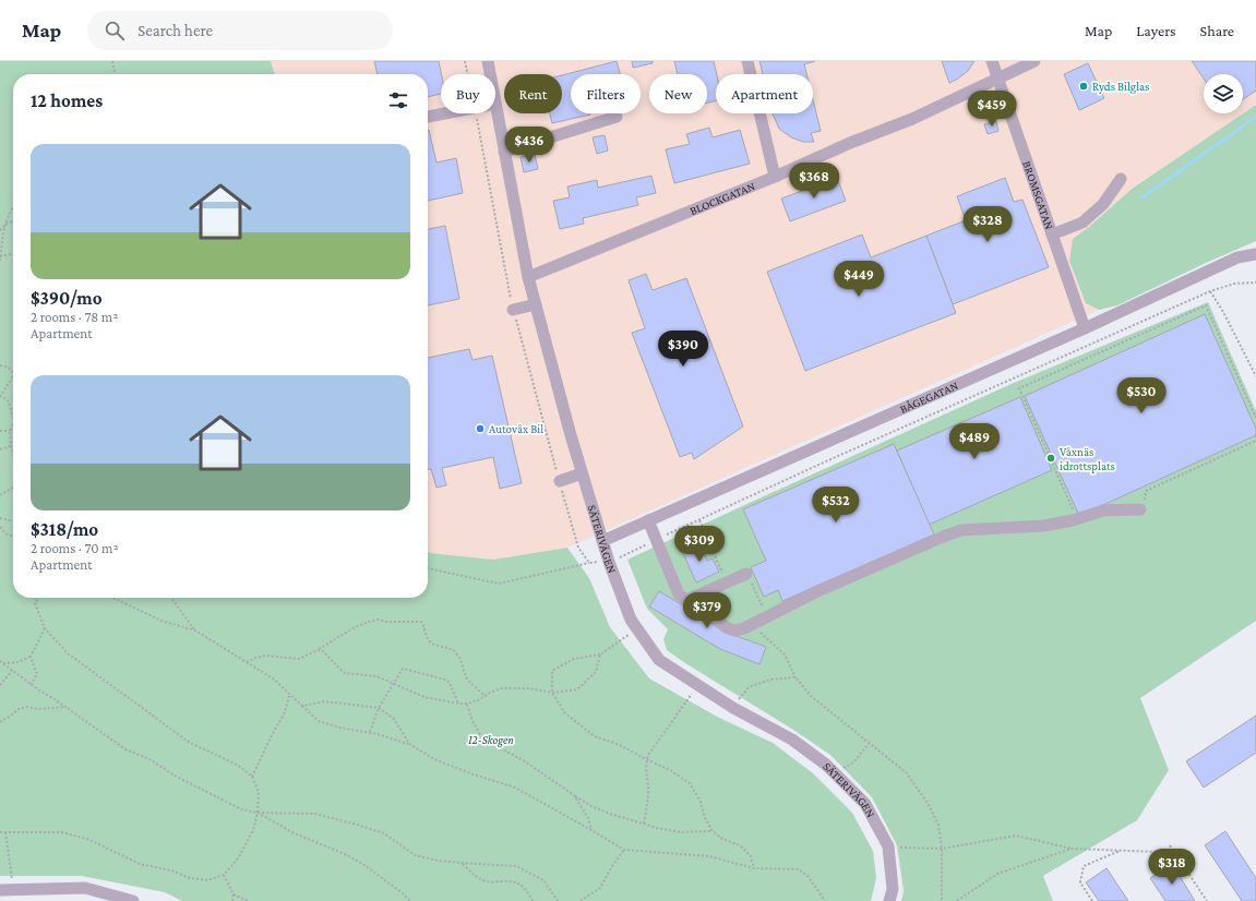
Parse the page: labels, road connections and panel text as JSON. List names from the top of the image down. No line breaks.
{"streets":{"street":["BROMSGATAN","BLOCKGATAN","BÅGEGATAN","SÄTERIVÄGEN"]},"crossings":[["BROMSGATAN","BLOCKGATAN"],["BROMSGATAN","BÅGEGATAN"],["BLOCKGATAN","SÄTERIVÄGEN"],["BÅGEGATAN","SÄTERIVÄGEN"]],"parks":["I2-Skogen"],"places":["Ryds Bilglas","Autovåx Bil","Våxnäs idrottsplats"],"page":{"header":"Map","search":"Search here","nav":["Map","Layers","Share"],"chip":["Buy","Rent","Filters","New","Apartment"],"heading":"12 homes","price":["$459","$436","$368","$328","$449","$390","$530","$489","$532","$309","$379","$318"],"list":[{"name":"$390/mo","note":"2 rooms · 78 m² · Apartment"},{"name":"$318/mo","note":"2 rooms · 70 m² · Apartment"}]}}
